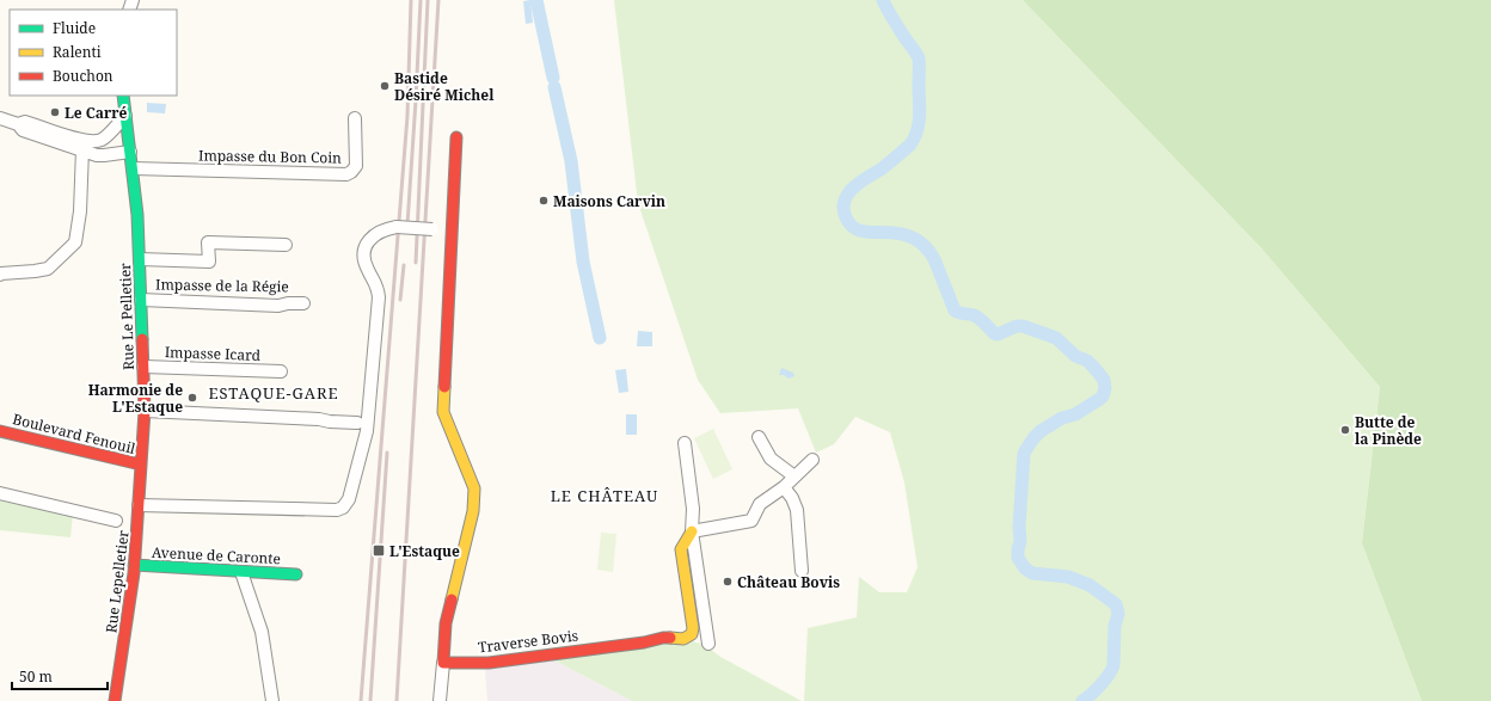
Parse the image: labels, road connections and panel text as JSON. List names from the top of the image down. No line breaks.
{"streets":{"street":["Impasse du Bon Coin","Impasse de la Régie","Rue Le Pelletier","Impasse Icard","Boulevard Fenouil","Avenue de Caronte","Rue Lepelletier","Traverse Bovis"]},"crossings":[["Impasse du Bon Coin","Rue Le Pelletier"],["Impasse de la Régie","Rue Le Pelletier"],["Rue Le Pelletier","Impasse Icard"],["Rue Le Pelletier","Boulevard Fenouil"],["Rue Le Pelletier","Rue Lepelletier"],["Boulevard Fenouil","Rue Lepelletier"],["Avenue de Caronte","Rue Lepelletier"]],"districts":["ESTAQUE-GARE","LE CHÂTEAU"],"places":{"other":["Bastide Désiré Michel","Le Carré","Maisons Carvin","Harmonie de L'Estaque","Butte de la Pinède","Château Bovis"],"transit":["L'Estaque"]},"legend":["Fluide","Ralenti","Bouchon"],"scale_bar":"50 m"}
